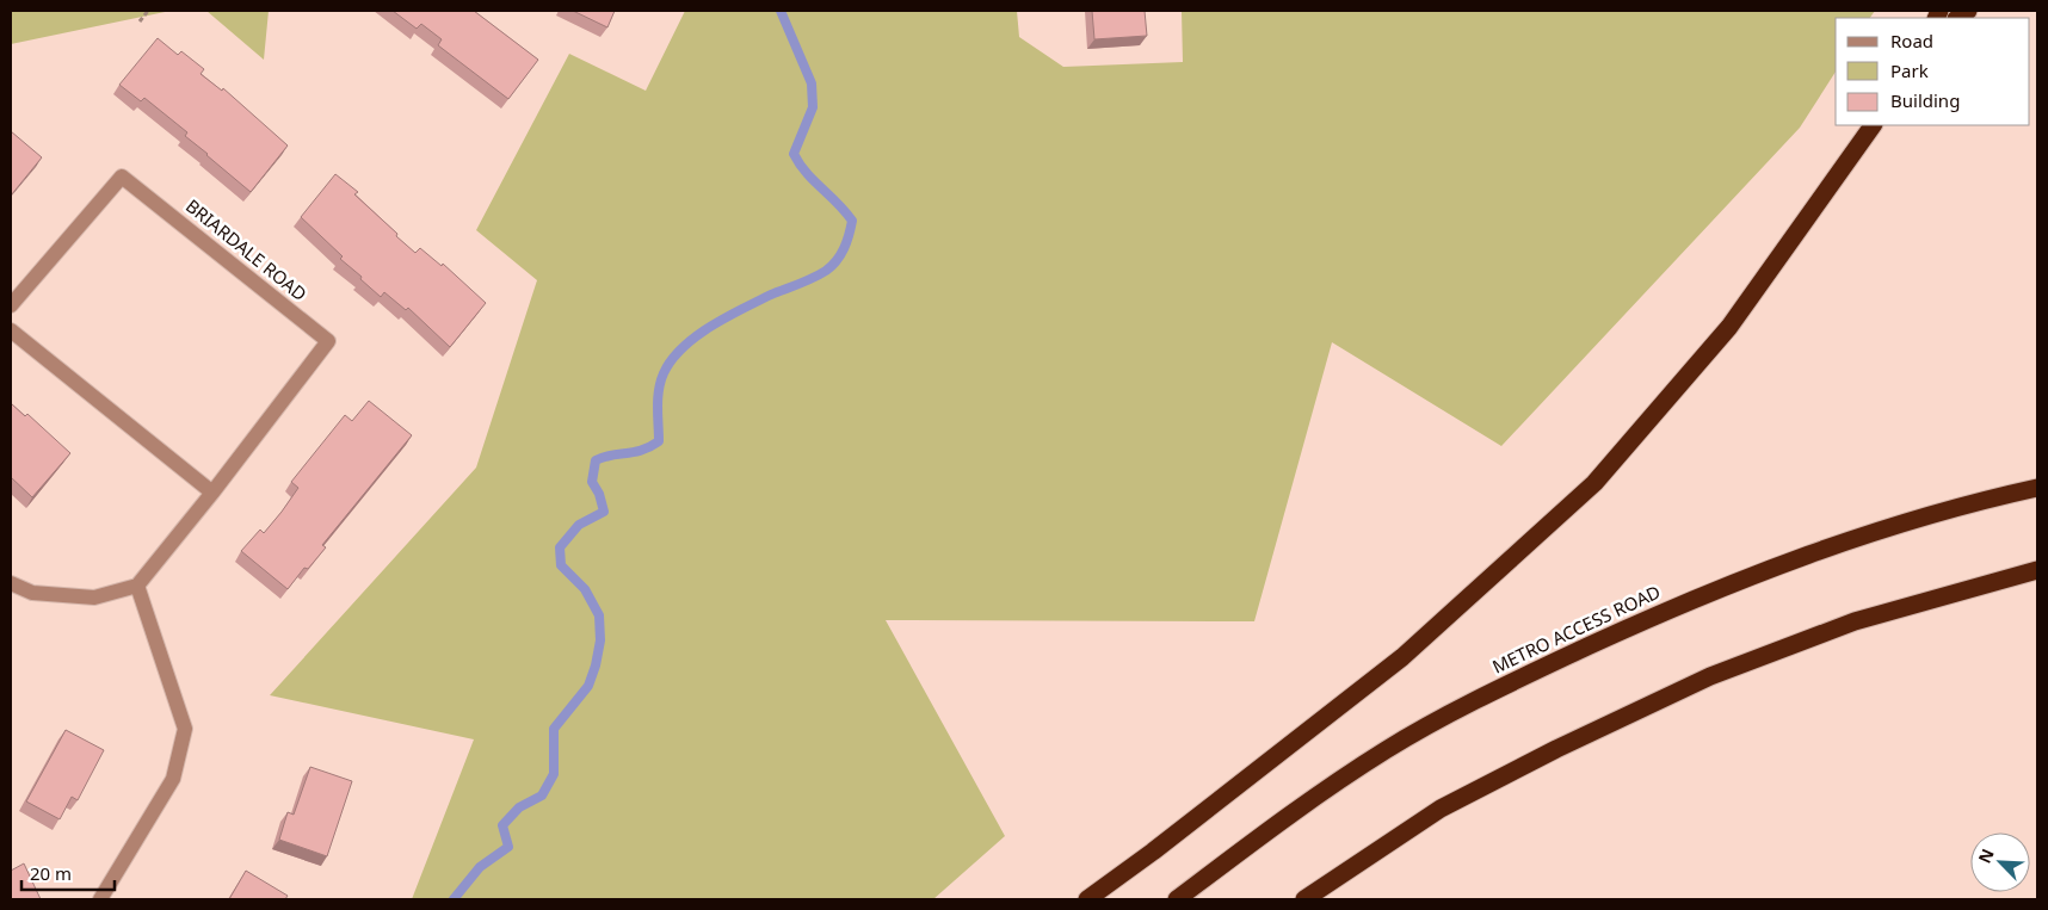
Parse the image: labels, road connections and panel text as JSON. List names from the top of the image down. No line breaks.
{"streets":{"highway":["METRO ACCESS ROAD"],"street":["BRIARDALE ROAD"]},"legend":["Road","Park","Building"],"scale_bar":"20 m","north":"top left"}
